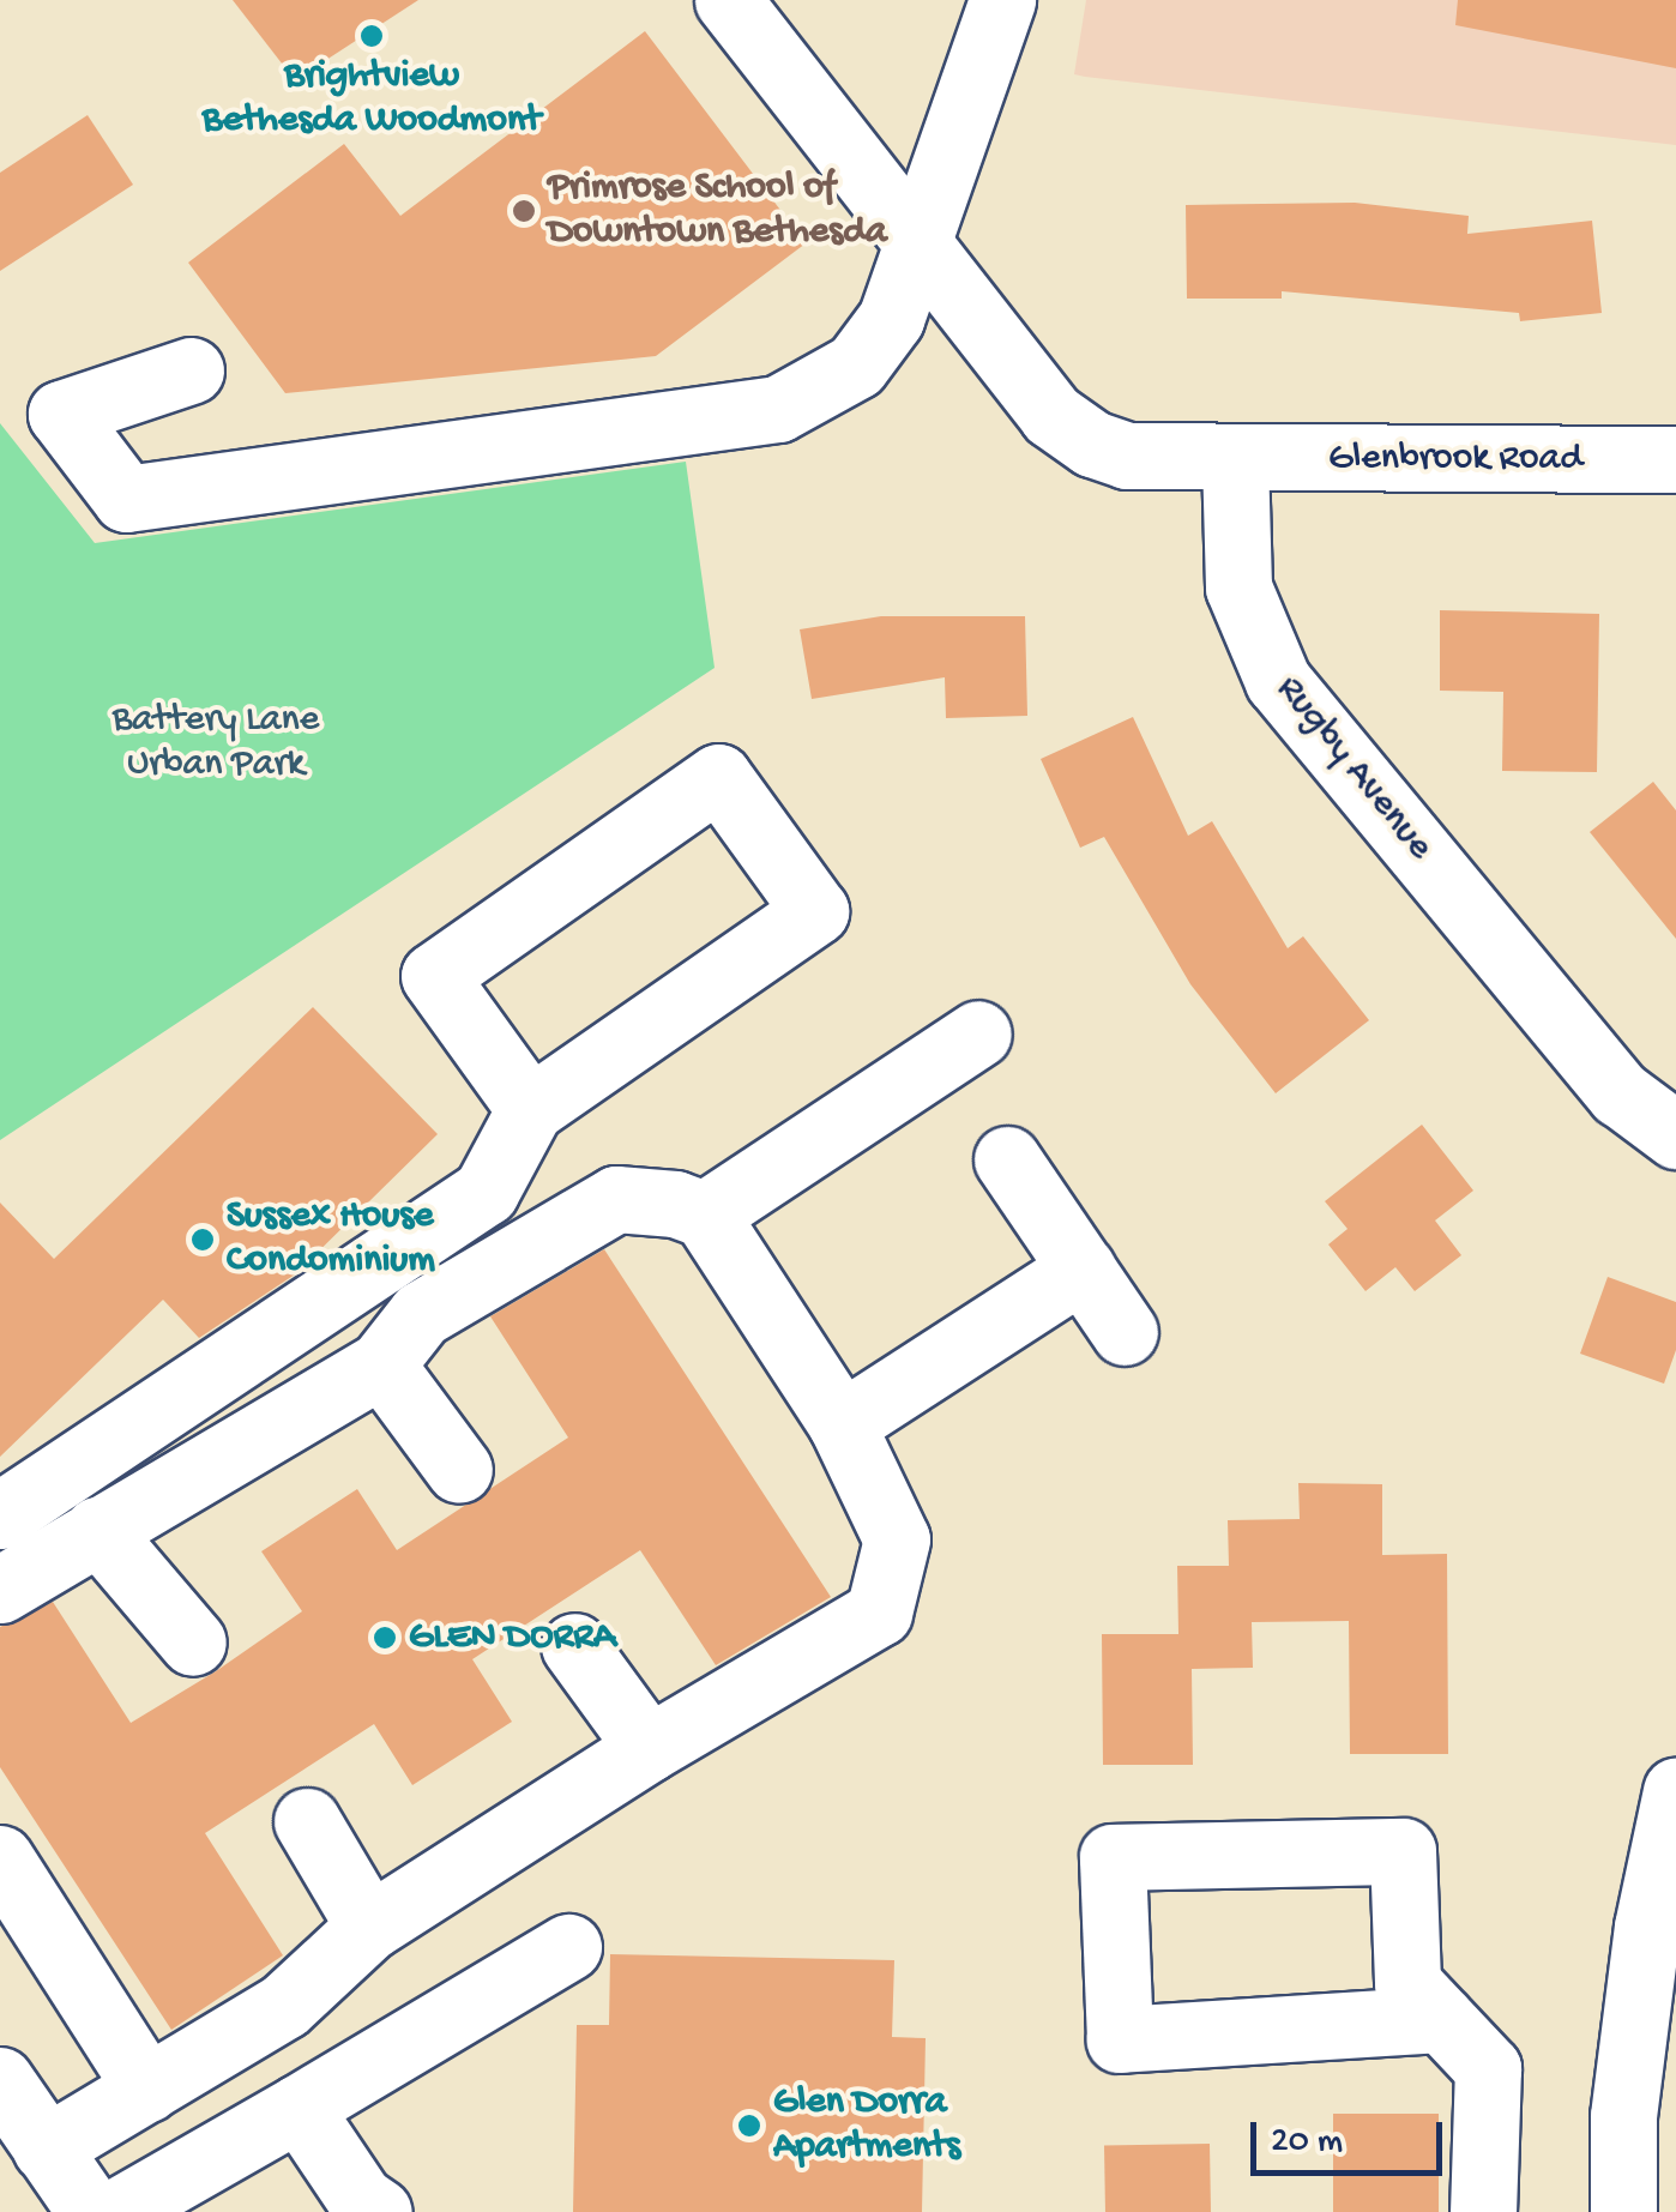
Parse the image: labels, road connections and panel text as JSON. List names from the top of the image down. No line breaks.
{"streets":{"street":["Glenbrook Road","Rugby Avenue"]},"crossings":[["Glenbrook Road","Rugby Avenue"]],"parks":["Battery Lane Urban Park"],"places":["Brightview Bethesda Woodmont","Primrose School of Downtown Bethesda","Sussex House Condominium","GLEN DORRA","Glen Dorra Apartments"],"scale_bar":"20 m"}
